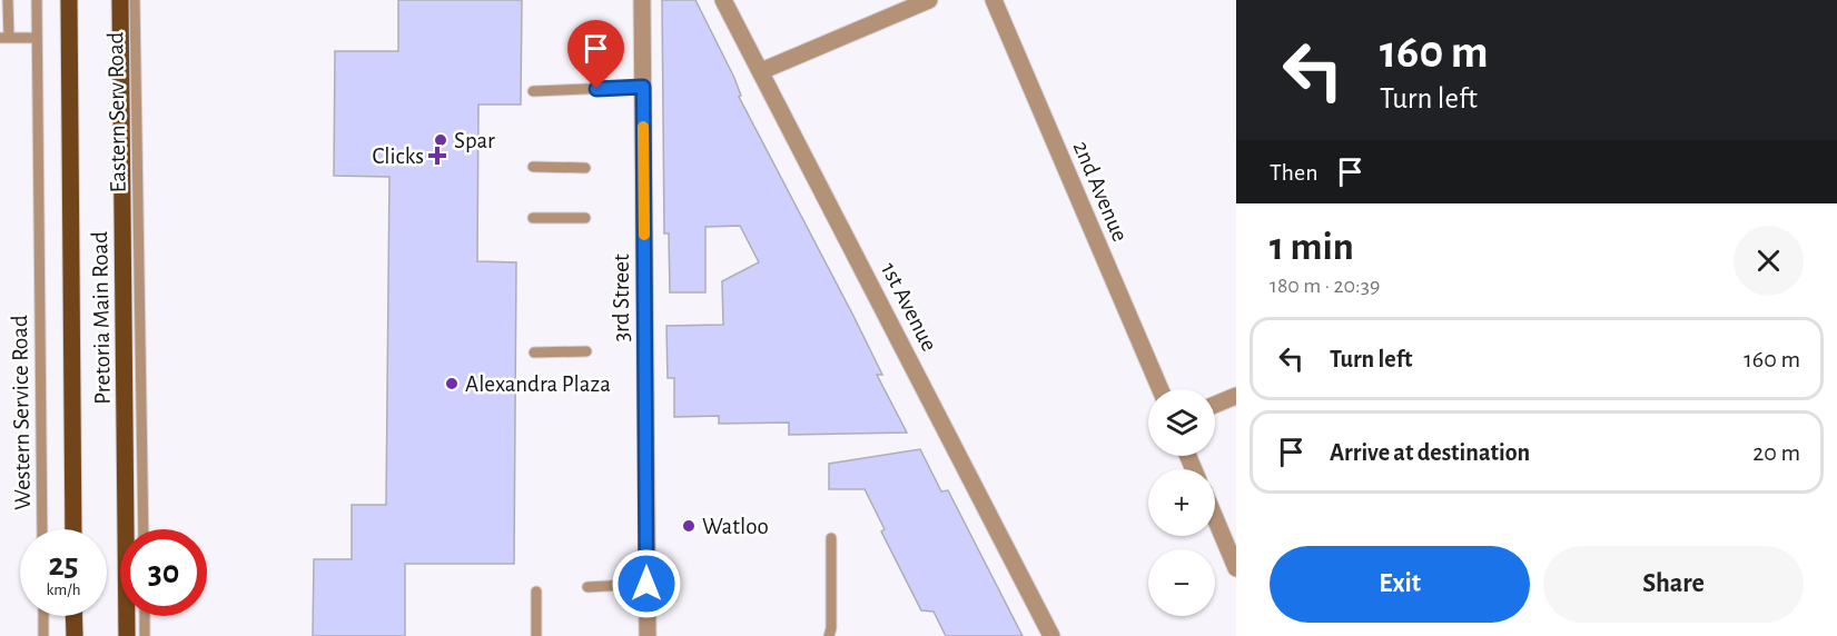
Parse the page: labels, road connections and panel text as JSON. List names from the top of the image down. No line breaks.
{"streets":{"main road":["Pretoria Main Road"],"street":["2nd Avenue","3rd Street","1st Avenue"],"lane":["Eastern Serv Road","Western Service Road"]},"places":{"other":["Spar","Alexandra Plaza","Watloo"],"health":["Clicks"]},"page":{"turn":["160 m","Turn left"],"then":"Then","heading":["1 min","180 m · 20:39"],"list":[{"name":"Turn left","value":"160 m"},{"name":"Arrive at destination","value":"20 m"}],"map_buttons":["+","−"],"speed":"25 km/h","limit":"30","buttons":["Exit","Share"]}}
